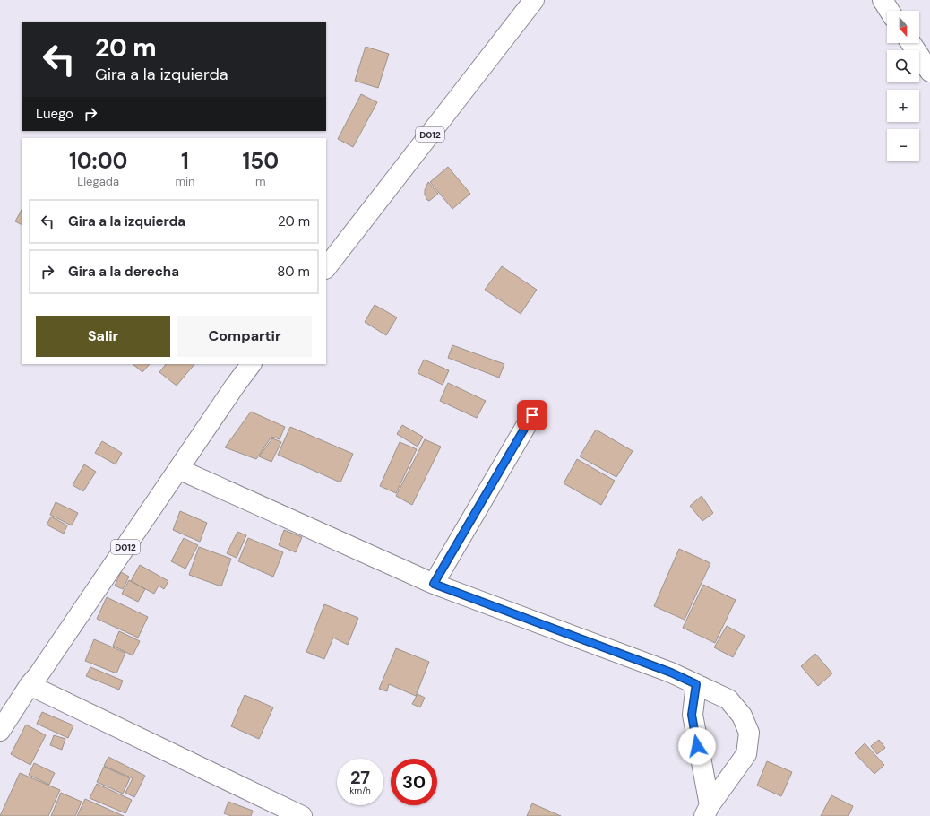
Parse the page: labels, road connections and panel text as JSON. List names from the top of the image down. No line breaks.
{"streets":{"street":["D012"]},"north":"bottom","page":{"map_buttons":["+","−"],"turn":["20 m","Gira a la izquierda"],"then":"Luego","eta":["10:00","Llegada","1","min","150","m"],"list":[{"name":"Gira a la izquierda","value":"20 m"},{"name":"Gira a la derecha","value":"80 m"}],"buttons":["Salir","Compartir"],"speed":"27 km/h","limit":"30"}}
